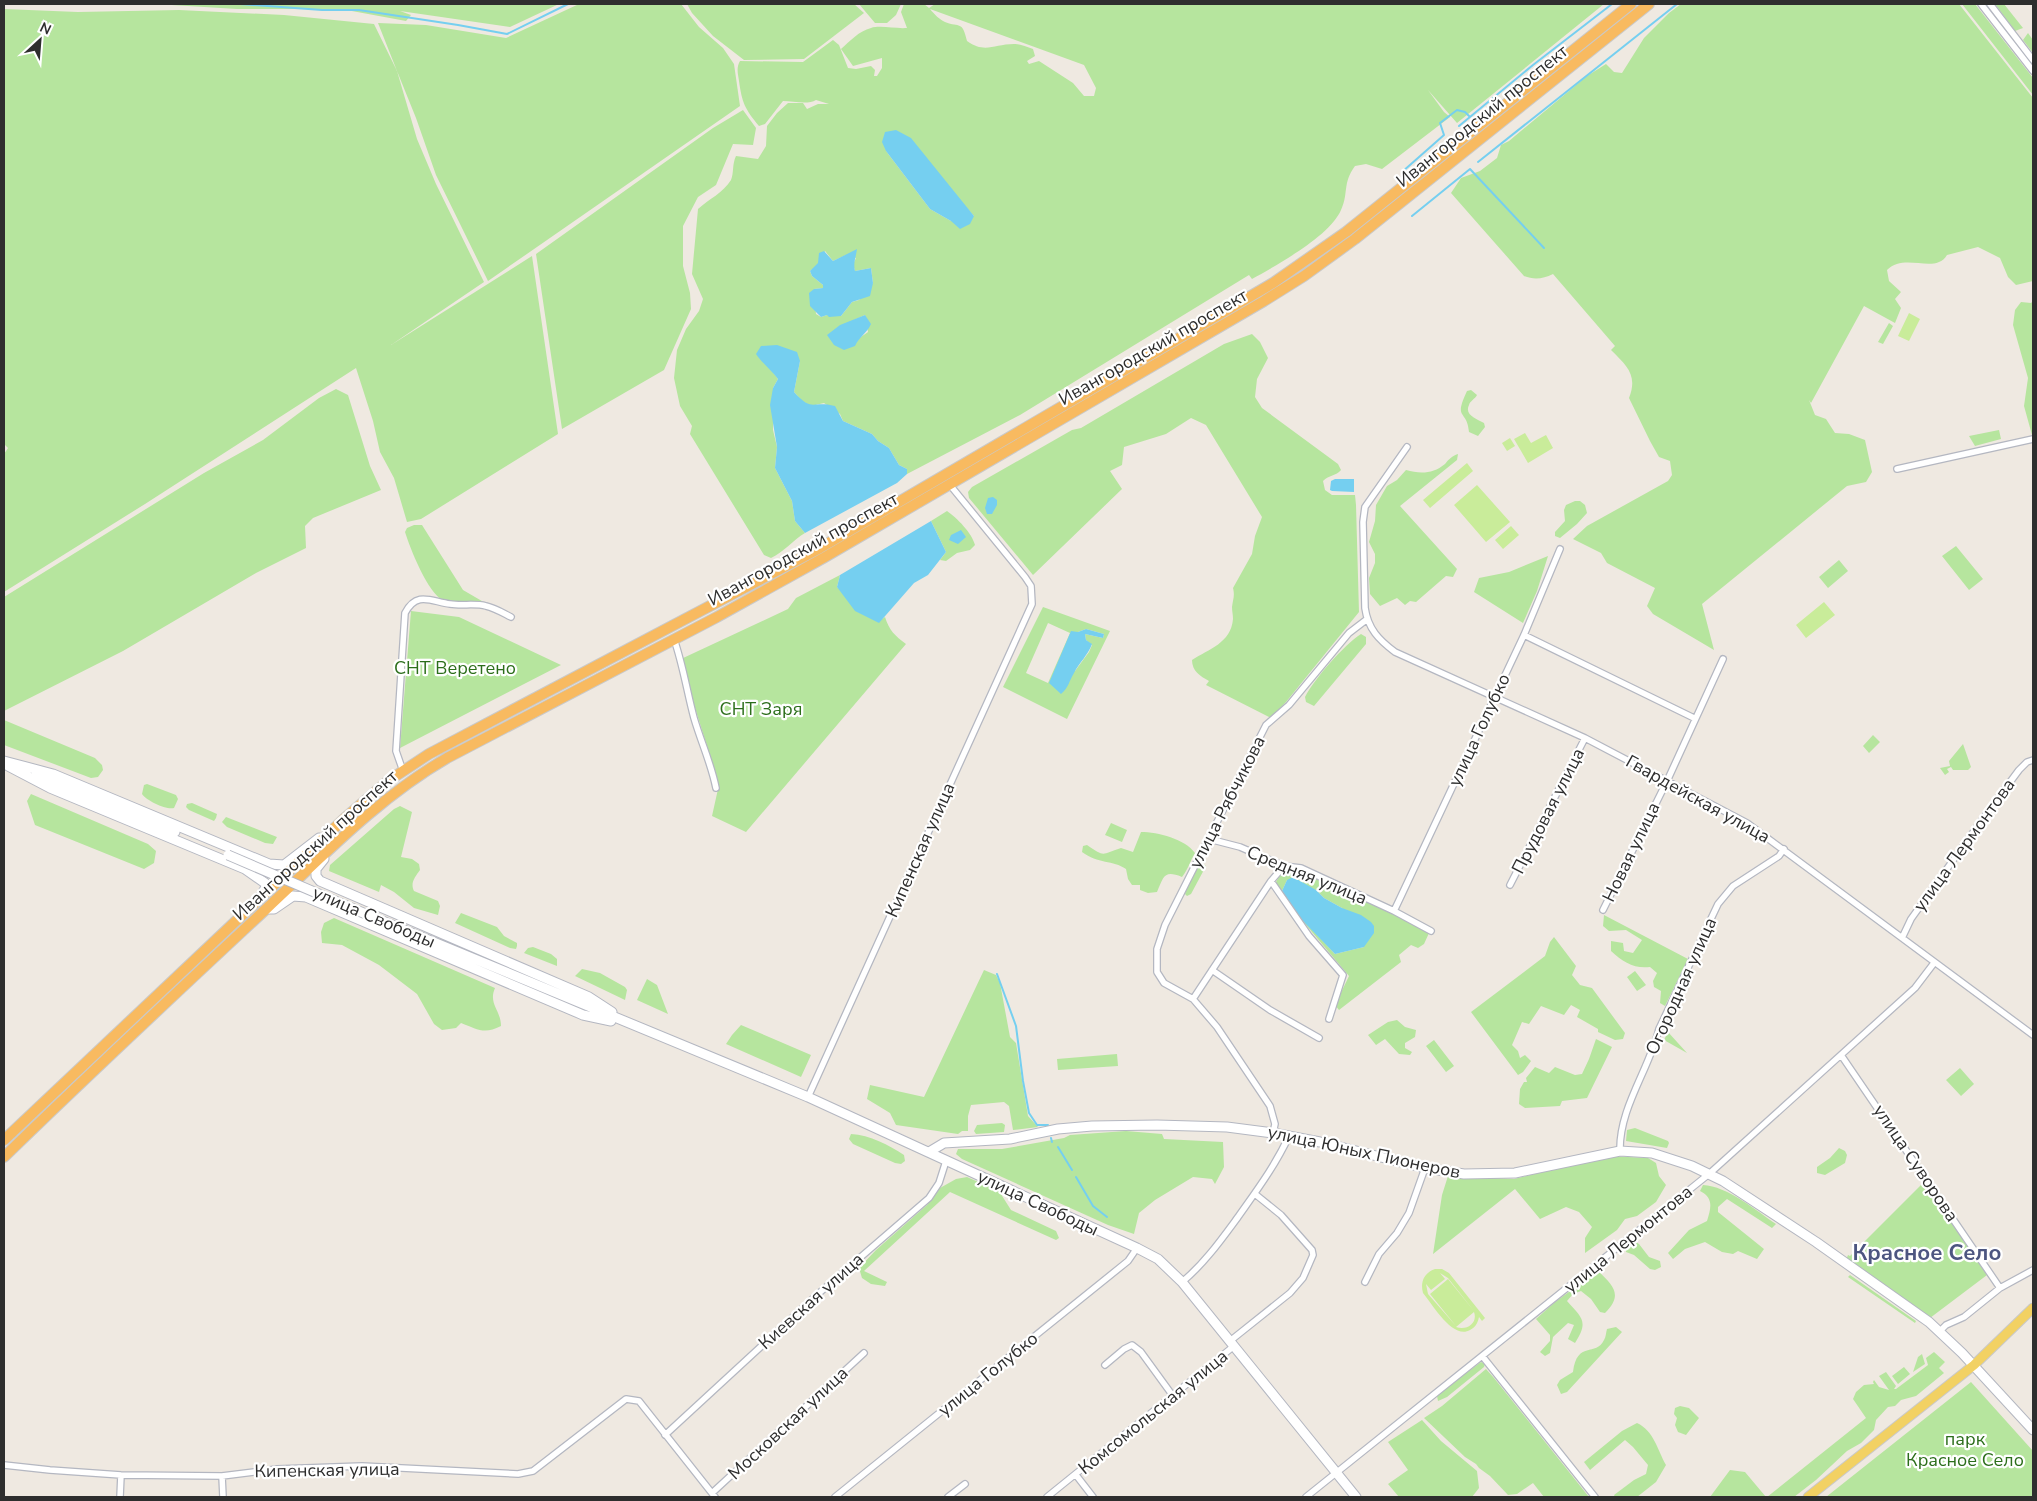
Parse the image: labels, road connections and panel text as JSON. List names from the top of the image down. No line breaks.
{"streets":{"highway":["Ивангородский проспект"],"main road":["улица Свободы","улица Юных Пионеров"],"street":["улица Голубко","Гвардейская улица","улица Рябчикова","Прудовая улица","улица Лермонтова","Кипенская улица","Новая улица","Средняя улица","Огородная улица","улица Суворова","Киевская улица","Комсомольская улица","Московская улица"]},"crossings":[["Ивангородский проспект","Кипенская улица"],["Ивангородский проспект","улица Свободы"],["улица Голубко","Гвардейская улица"],["улица Голубко","Средняя улица"],["улица Голубко","улица Свободы"],["Гвардейская улица","улица Рябчикова"],["Гвардейская улица","Прудовая улица"],["Гвардейская улица","улица Лермонтова"],["Гвардейская улица","Новая улица"],["Гвардейская улица","Огородная улица"],["улица Рябчикова","Средняя улица"],["улица Лермонтова","улица Свободы"],["улица Лермонтова","улица Юных Пионеров"],["улица Лермонтова","улица Суворова"],["Кипенская улица","улица Свободы"],["Кипенская улица","Киевская улица"],["улица Свободы","улица Юных Пионеров"],["улица Свободы","Киевская улица"],["улица Свободы","Комсомольская улица"],["Огородная улица","улица Юных Пионеров"]],"districts":["Красное Село"],"parks":["СНТ Веретено","СНТ Заря","парк Красное Село"],"north":"top right"}
